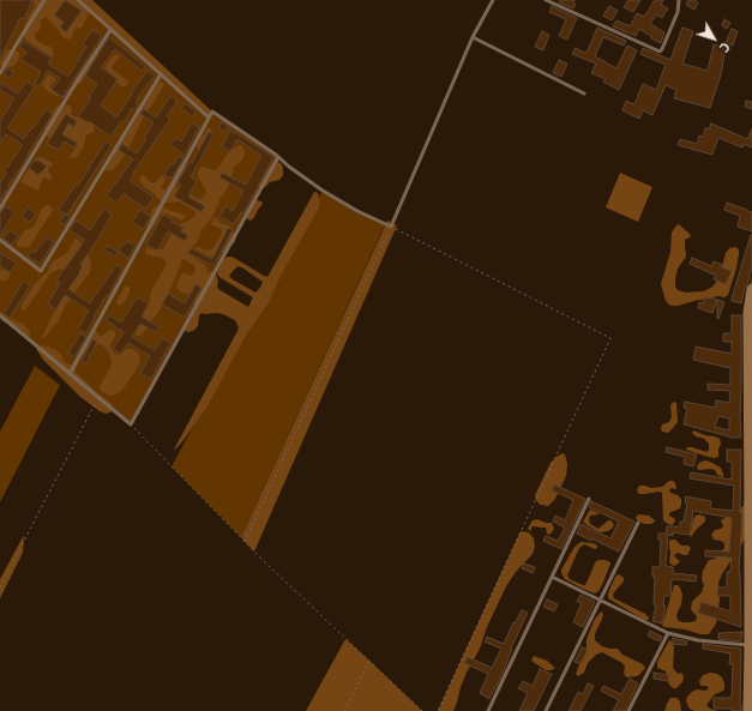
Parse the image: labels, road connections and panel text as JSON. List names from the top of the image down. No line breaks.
{"north":"bottom right"}
